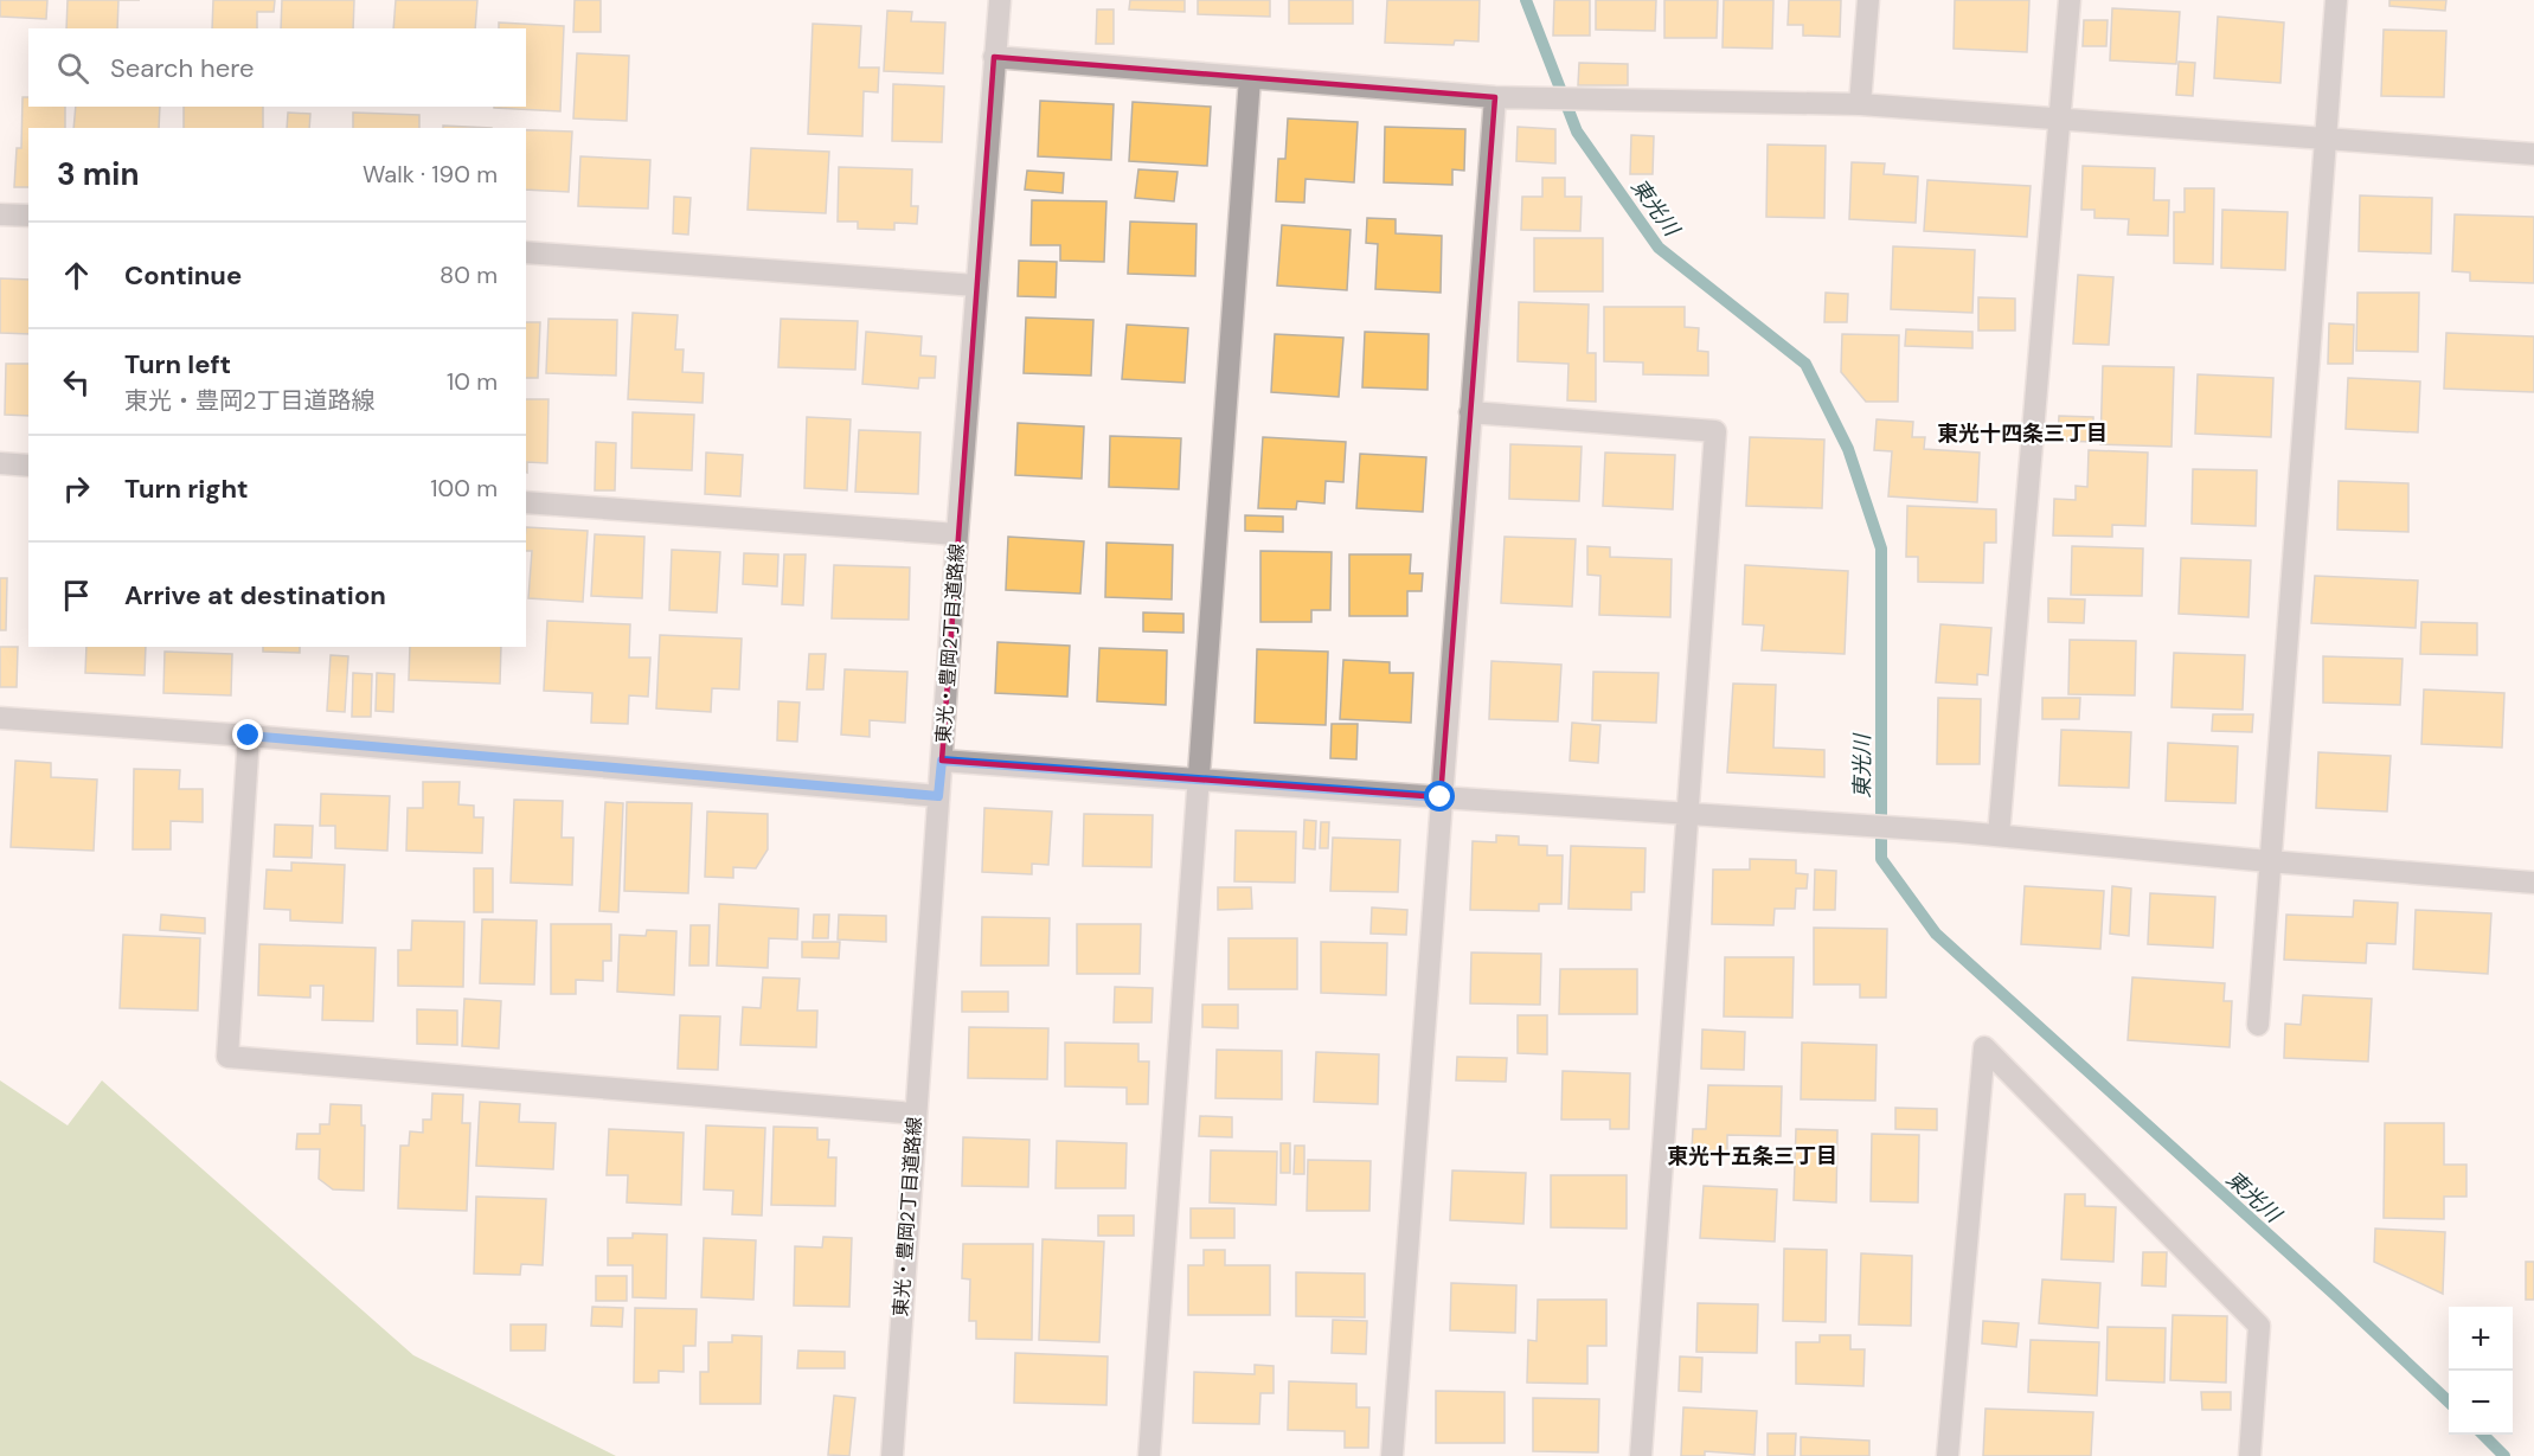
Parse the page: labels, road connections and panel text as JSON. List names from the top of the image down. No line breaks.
{"streets":{"street":["東光・豊岡2丁目道路線"]},"districts":["東光十四条三丁目","東光十五条三丁目"],"water":["東光川"],"page":{"search":"Search here","heading":["3 min","Walk · 190 m"],"list":[["Continue","80 m"],["Turn left","東光・豊岡2丁目道路線","10 m"],["Turn right","100 m"],"Arrive at destination"],"map_buttons":["+","−"]}}
